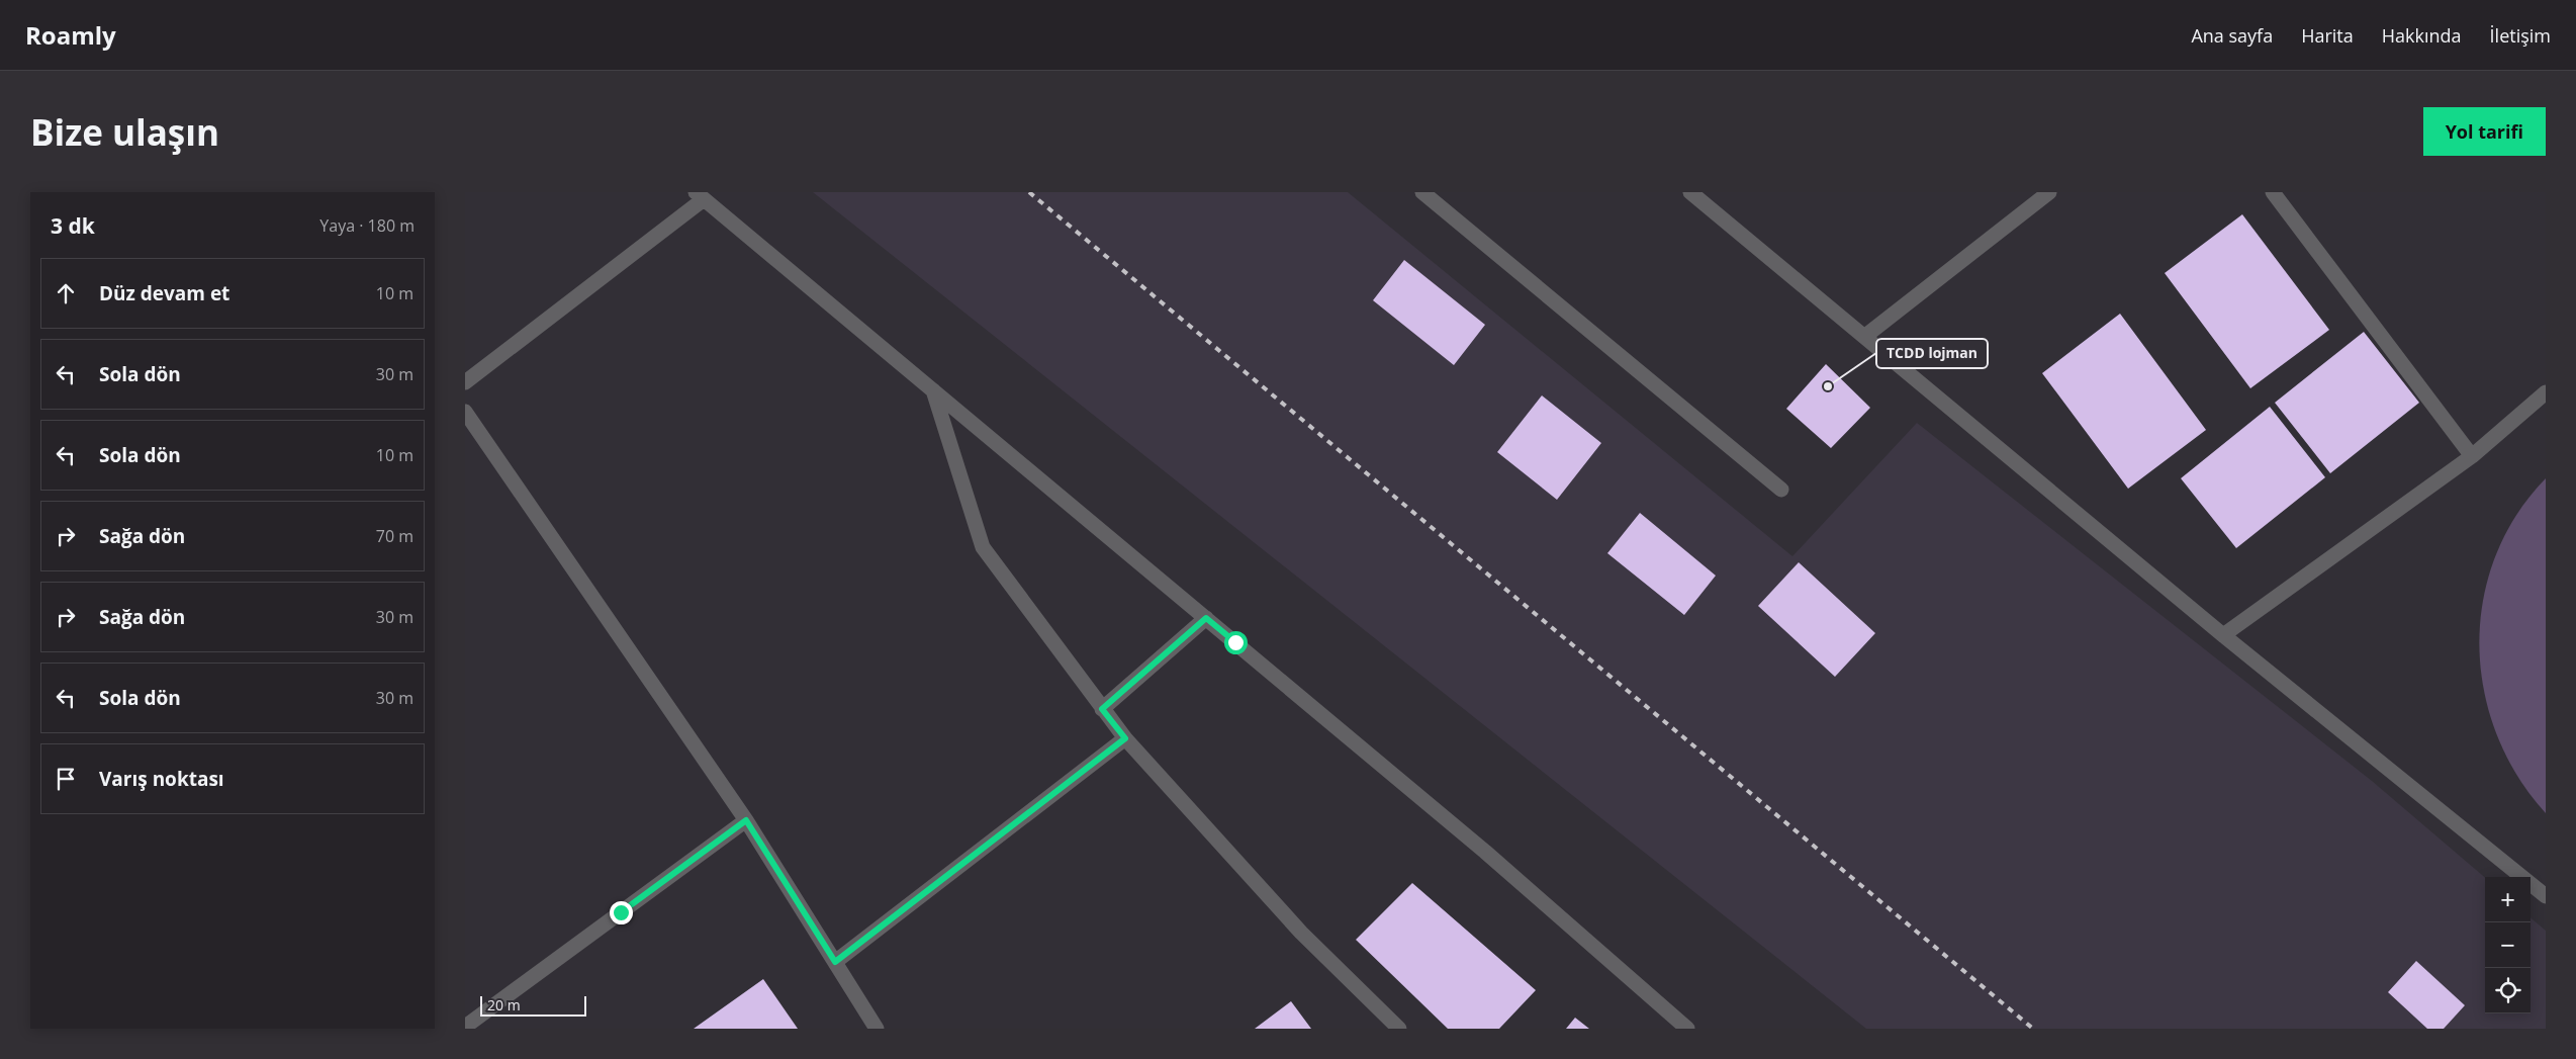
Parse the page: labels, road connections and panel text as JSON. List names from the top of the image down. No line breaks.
{"places":["TCDD lojman"],"scale_bar":"20 m","page":{"header":"Roamly","nav":["Ana sayfa","Harita","Hakkında","İletişim"],"buttons":"Yol tarifi","title":"Bize ulaşın","heading":["3 dk","Yaya · 180 m"],"list":[["Düz devam et","10 m"],["Sola dön","30 m"],["Sola dön","10 m"],["Sağa dön","70 m"],["Sağa dön","30 m"],["Sola dön","30 m"],"Varış noktası"],"map_buttons":["+","−"],"scale":"20 m"}}
